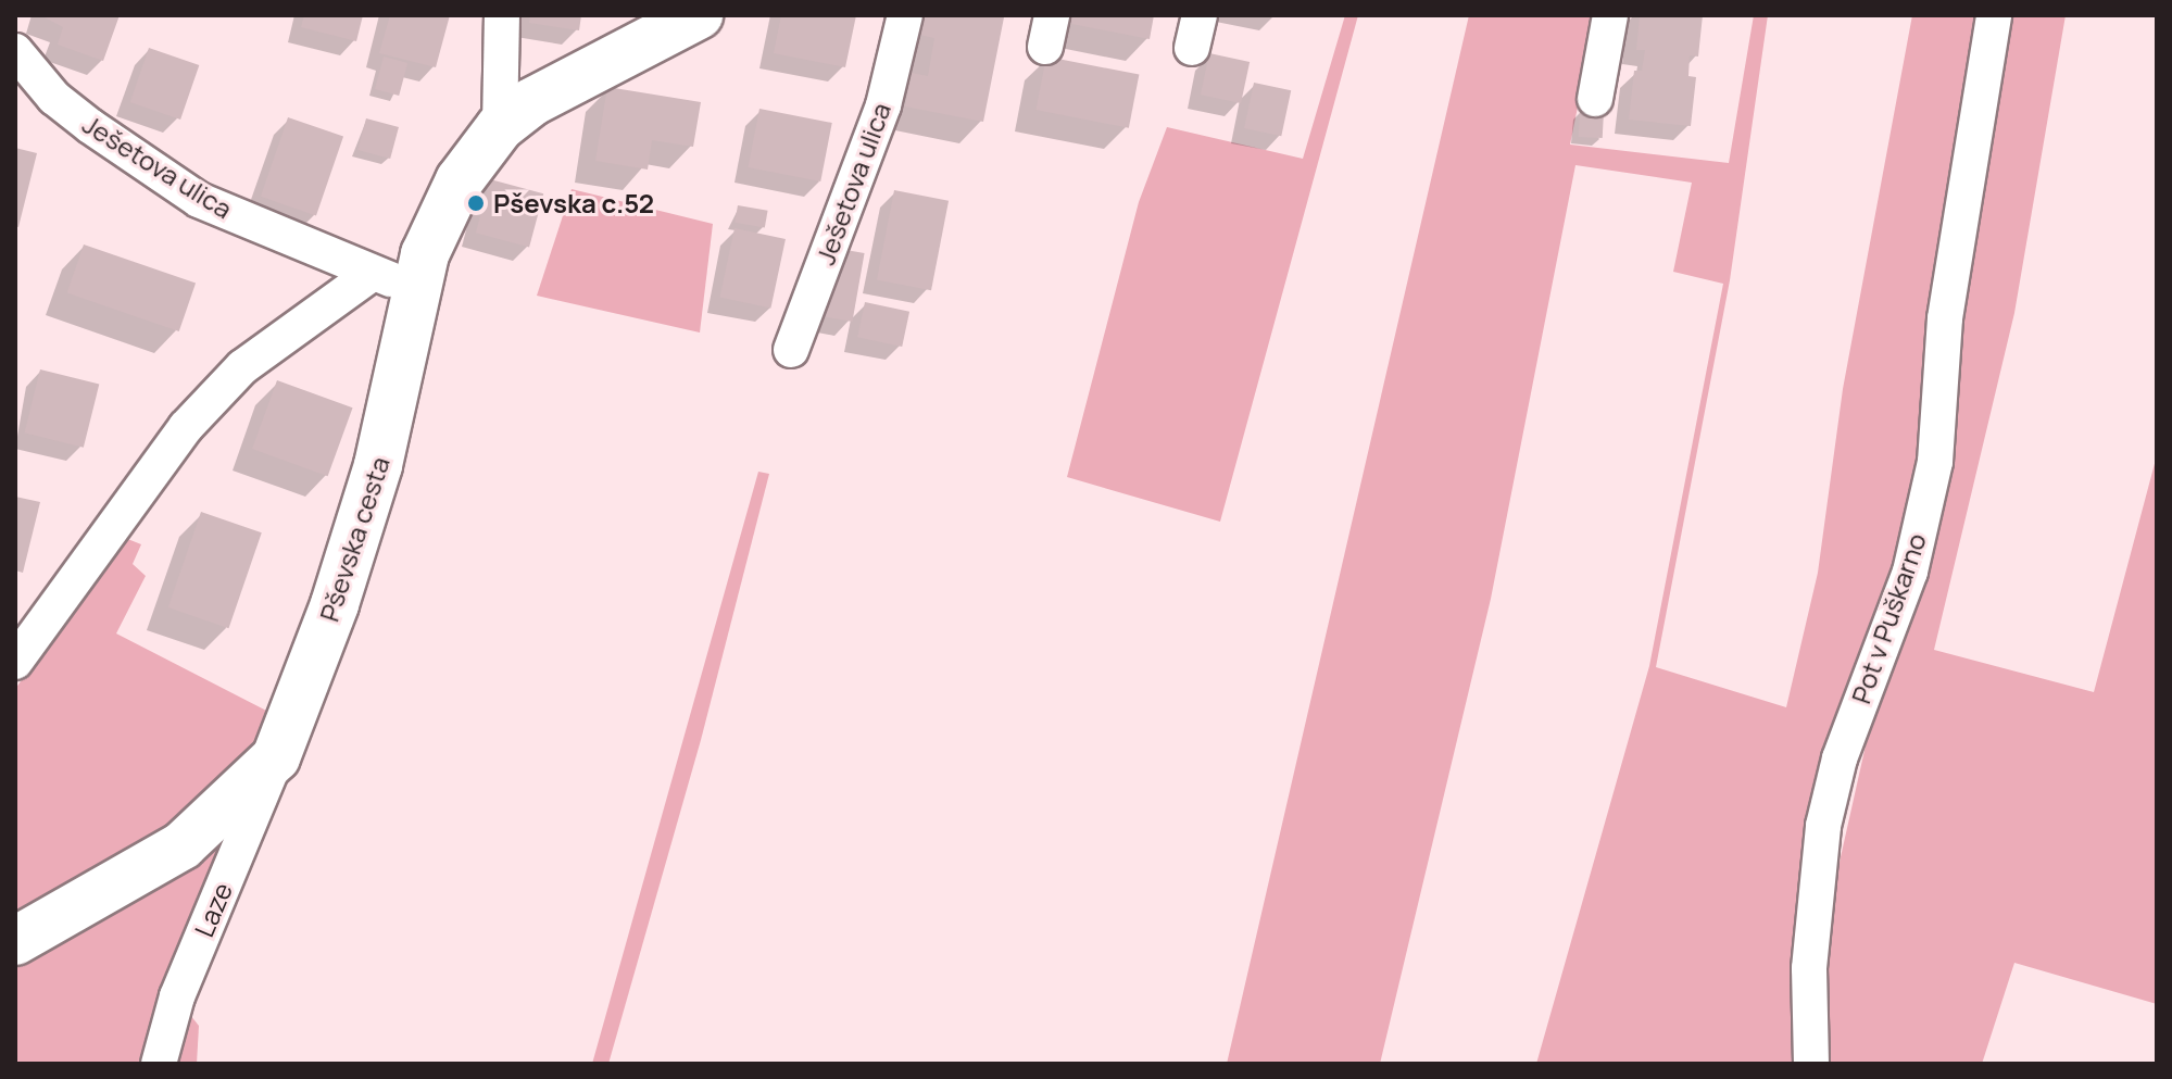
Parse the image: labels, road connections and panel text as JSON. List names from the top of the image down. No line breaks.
{"streets":{"street":["Ješetova ulica","Pševska cesta","Pot v Puškarno","Laze"]},"crossings":[["Ješetova ulica","Pševska cesta"],["Pševska cesta","Laze"]],"places":["Pševska c.52"]}
